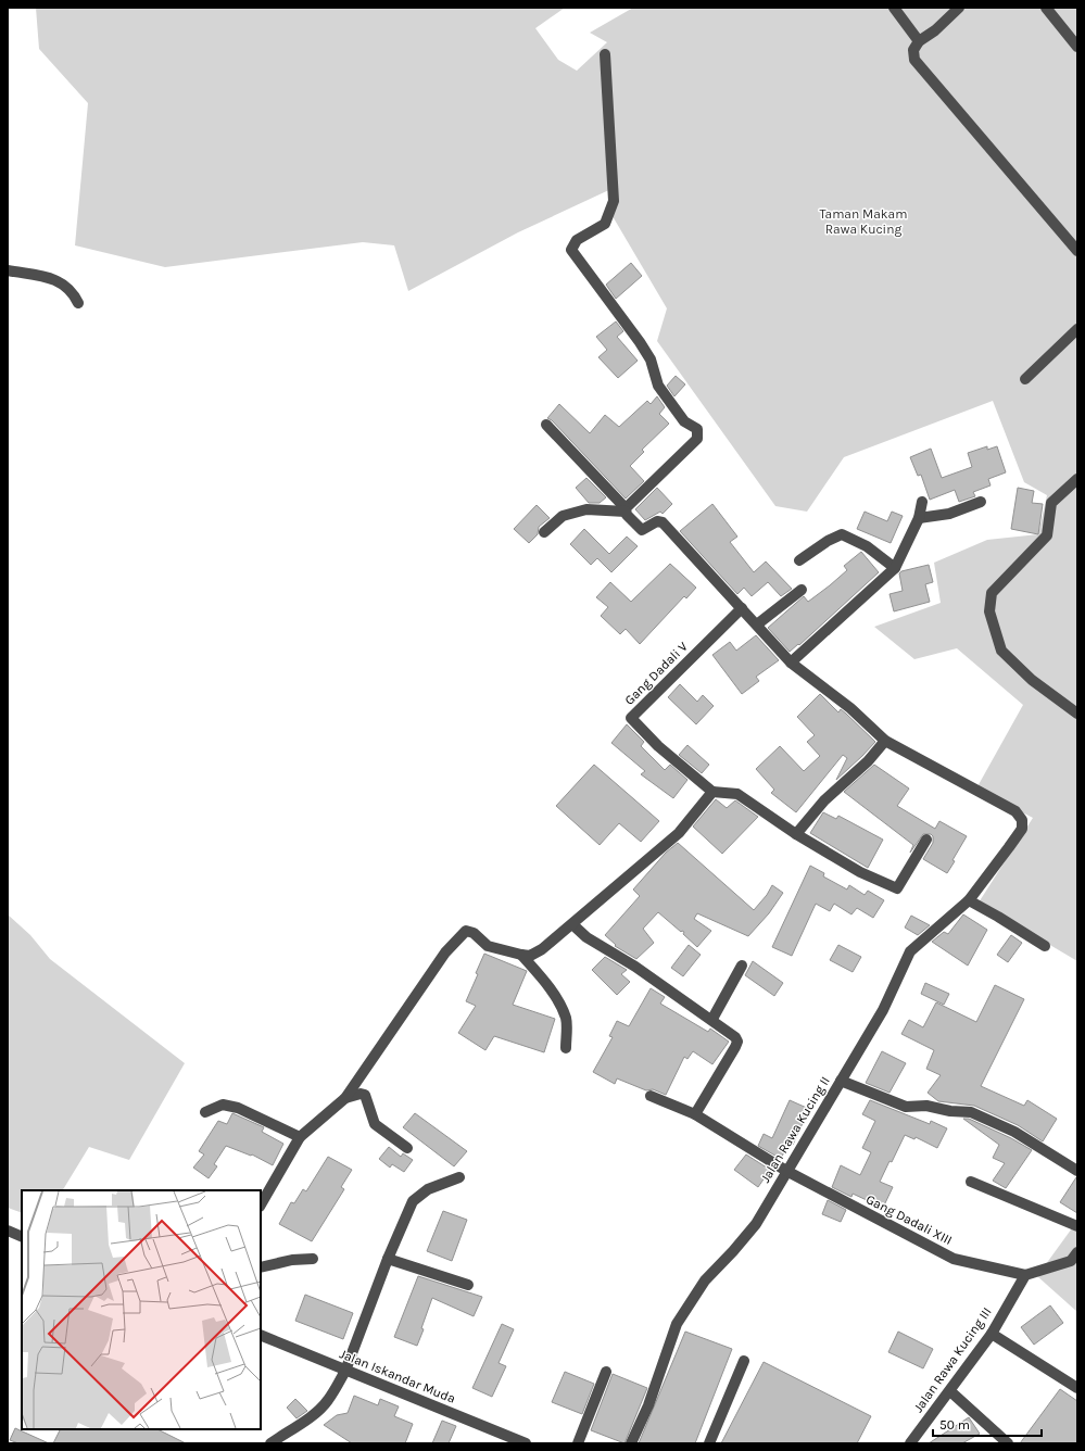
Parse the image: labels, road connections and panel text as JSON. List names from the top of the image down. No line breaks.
{"streets":{"street":["Gang Dadali V","Jalan Rawa Kucing II","Gang Dadali XIII","Jalan Rawa Kucing III","Jalan Iskandar Muda"]},"crossings":[["Gang Dadali V","Jalan Rawa Kucing II"],["Jalan Rawa Kucing II","Gang Dadali XIII"],["Gang Dadali XIII","Jalan Rawa Kucing III"]],"parks":["Taman Makam Rawa Kucing"],"scale_bar":"50 m"}
